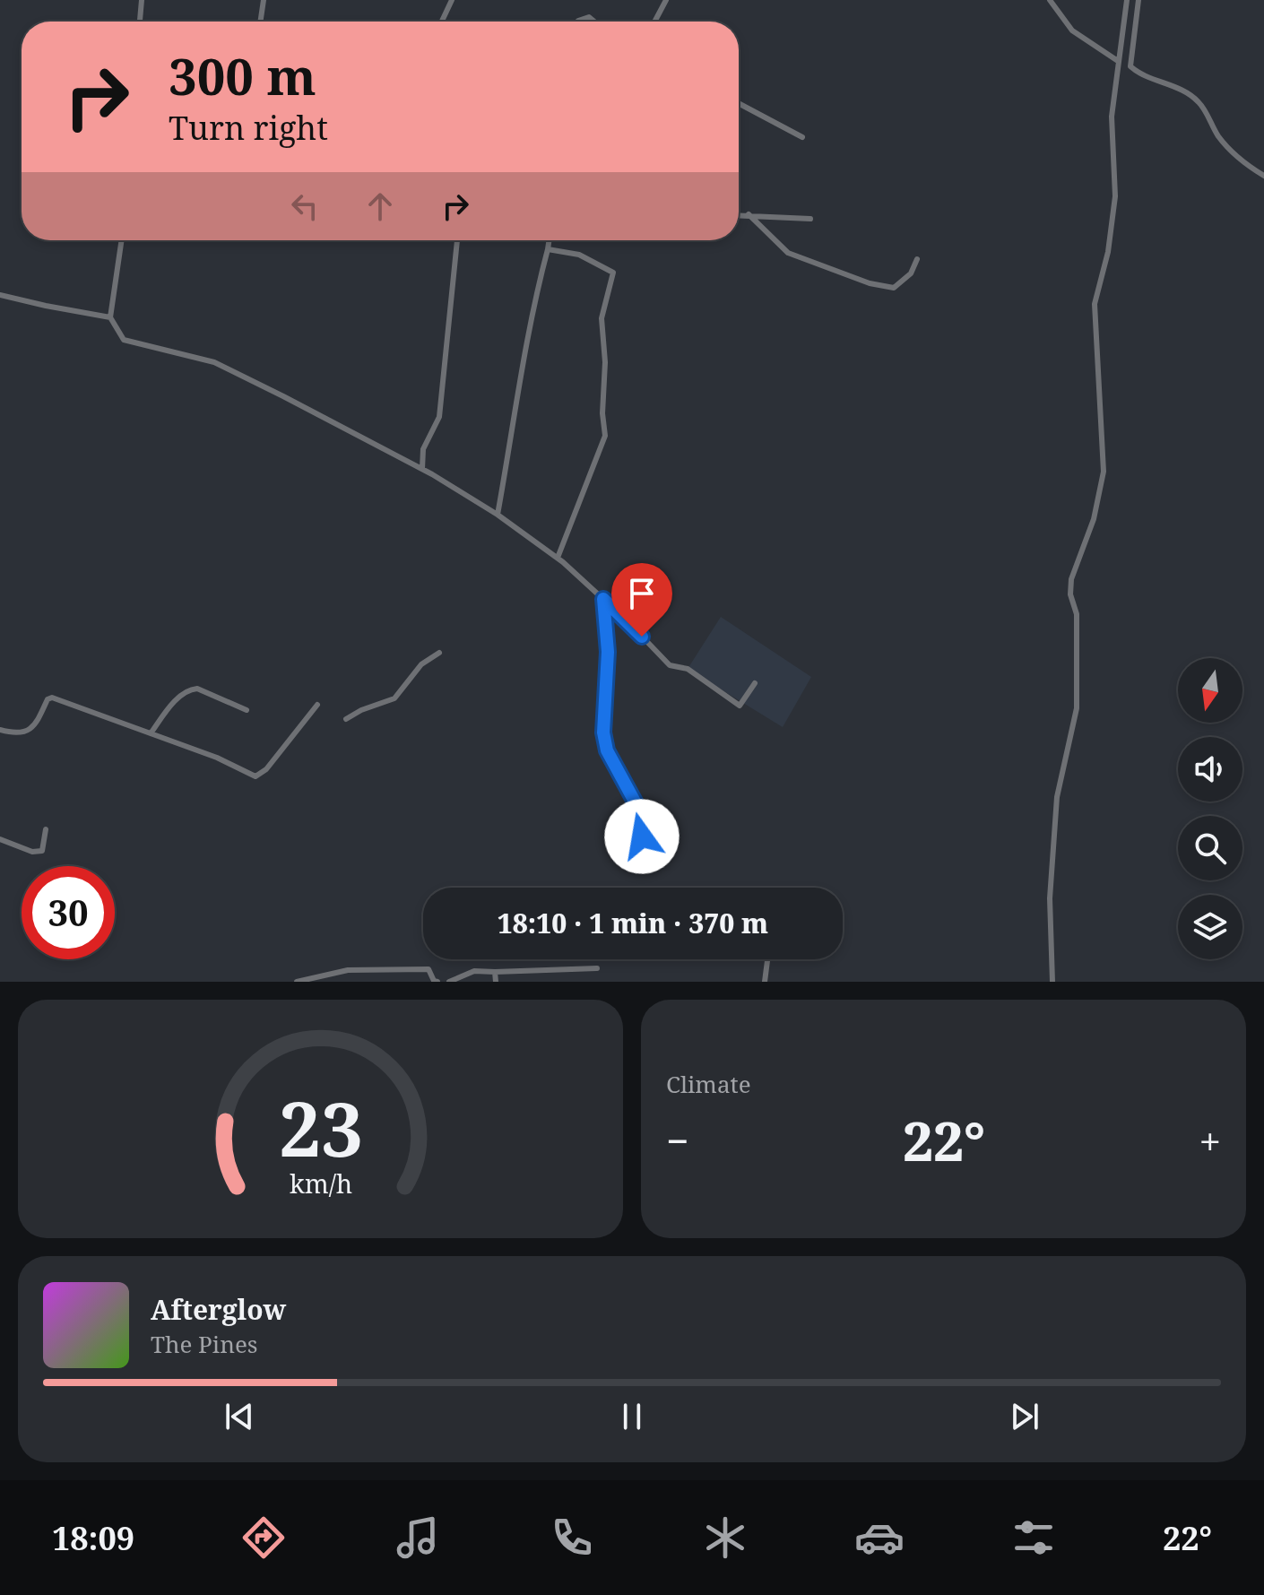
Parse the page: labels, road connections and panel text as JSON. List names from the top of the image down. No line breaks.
{"north":"bottom","page":{"turn":["300 m","Turn right"],"limit":"30","trip":"18:10 · 1 min · 370 m","tile":"Climate","heat":["−","22°","+"],"song":["Afterglow","The Pines"],"tabs":["18:09","22°"],"gauge":["23","km/h"]}}
